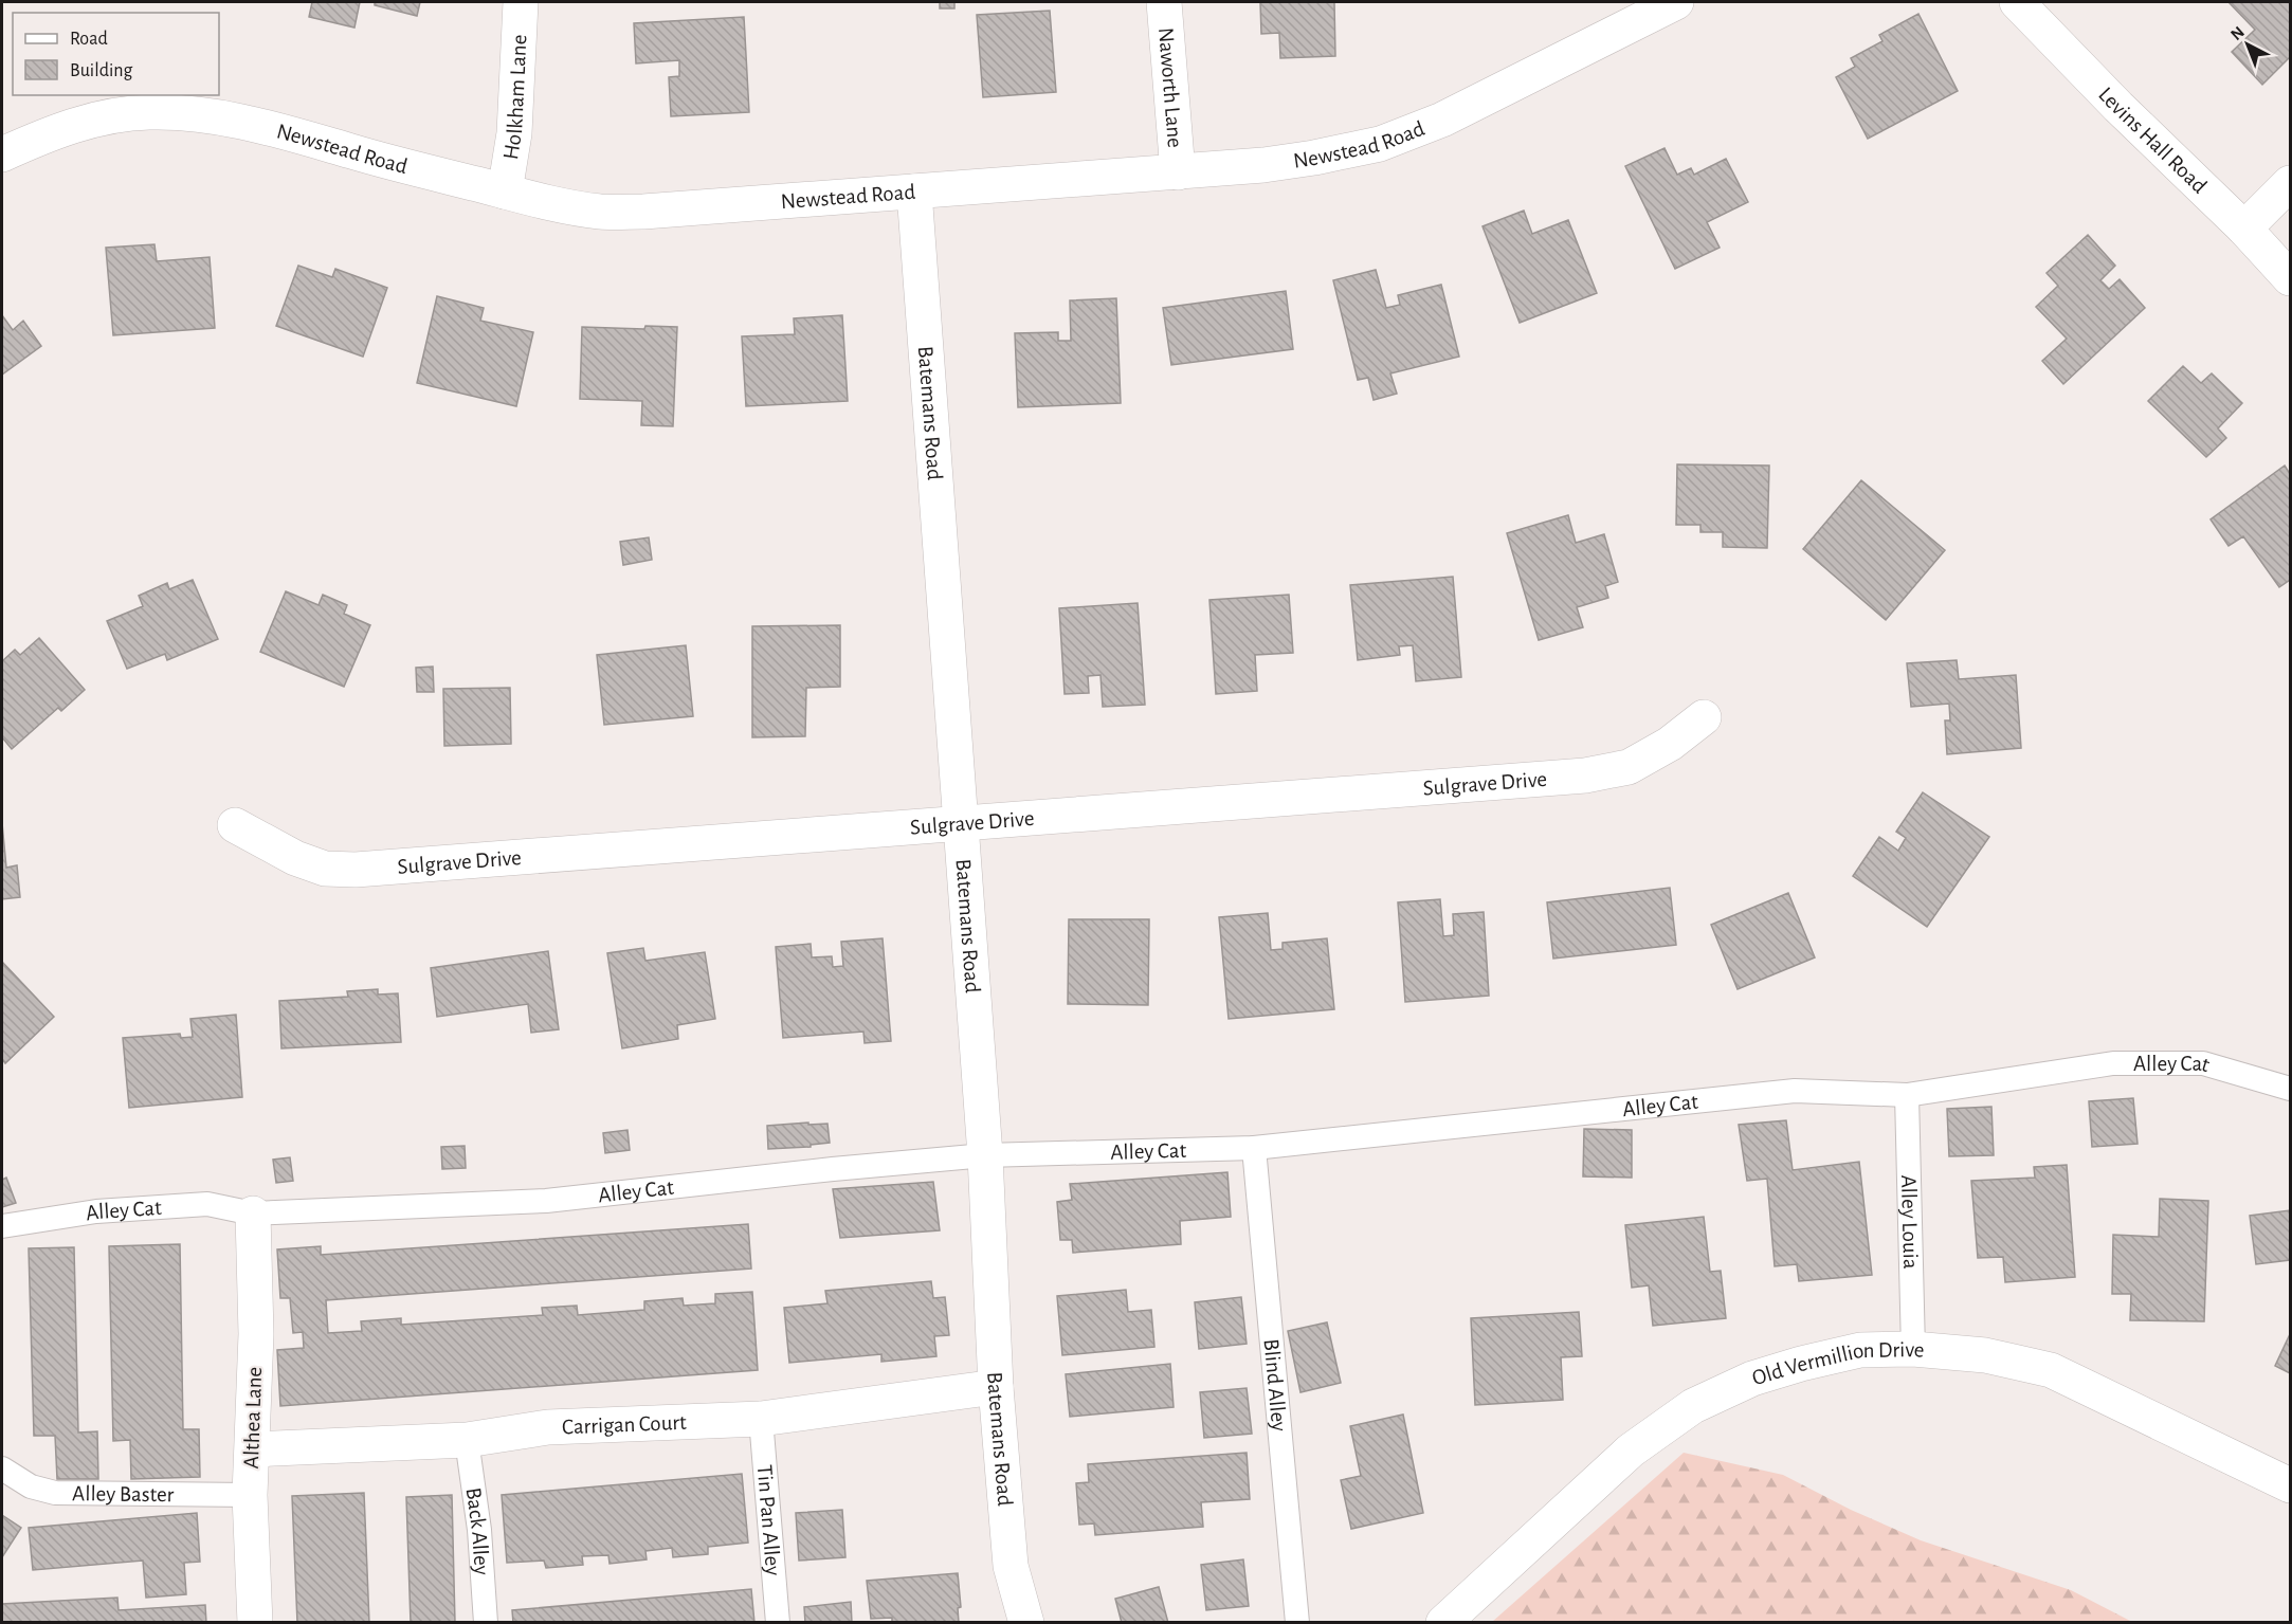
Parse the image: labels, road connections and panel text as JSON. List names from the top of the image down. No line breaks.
{"streets":{"street":["Naworth Lane","Holkham Lane","Levins Hall Road","Newstead Road","Batemans Road","Sulgrave Drive","Old Vermillion Drive","Althea Lane","Carrigan Court"],"lane":["Alley Cat","Alley Louia","Blind Alley","Alley Baster","Tin Pan Alley","Back Alley"]},"crossings":[["Naworth Lane","Newstead Road"],["Holkham Lane","Newstead Road"],["Newstead Road","Batemans Road"],["Batemans Road","Sulgrave Drive"],["Batemans Road","Alley Cat"],["Batemans Road","Carrigan Court"],["Alley Cat","Alley Louia"],["Alley Cat","Blind Alley"],["Alley Cat","Althea Lane"],["Alley Louia","Old Vermillion Drive"],["Althea Lane","Carrigan Court"],["Althea Lane","Alley Baster"],["Carrigan Court","Tin Pan Alley"],["Carrigan Court","Back Alley"]],"legend":["Road","Building"],"north":"top left"}
